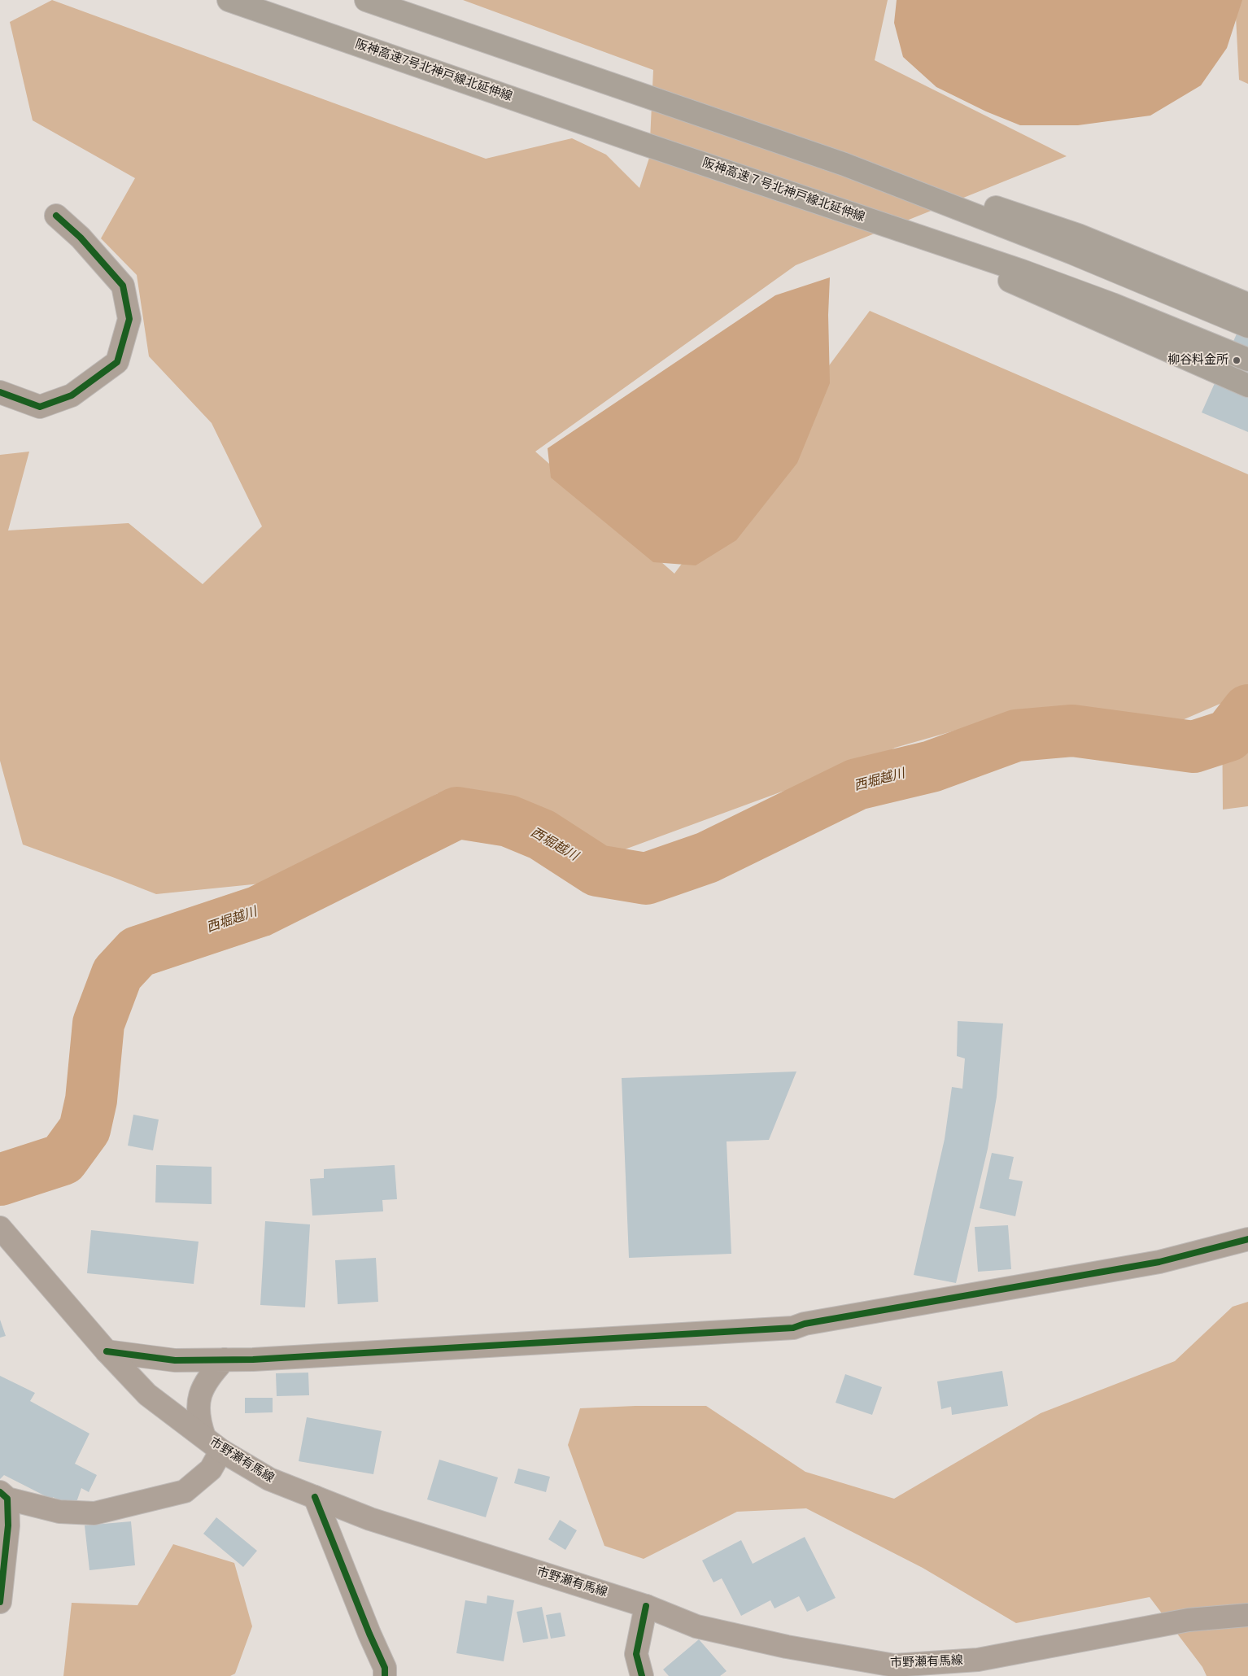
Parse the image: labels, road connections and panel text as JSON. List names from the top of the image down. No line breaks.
{"streets":{"highway":["阪神高速7号北神戸線北延伸線","阪神高速７号北神戸線北延伸線"],"street":["市野瀬有馬線"]},"crossings":[["阪神高速7号北神戸線北延伸線","阪神高速７号北神戸線北延伸線"]],"water":["西堀越川"],"places":["柳谷料金所"]}
